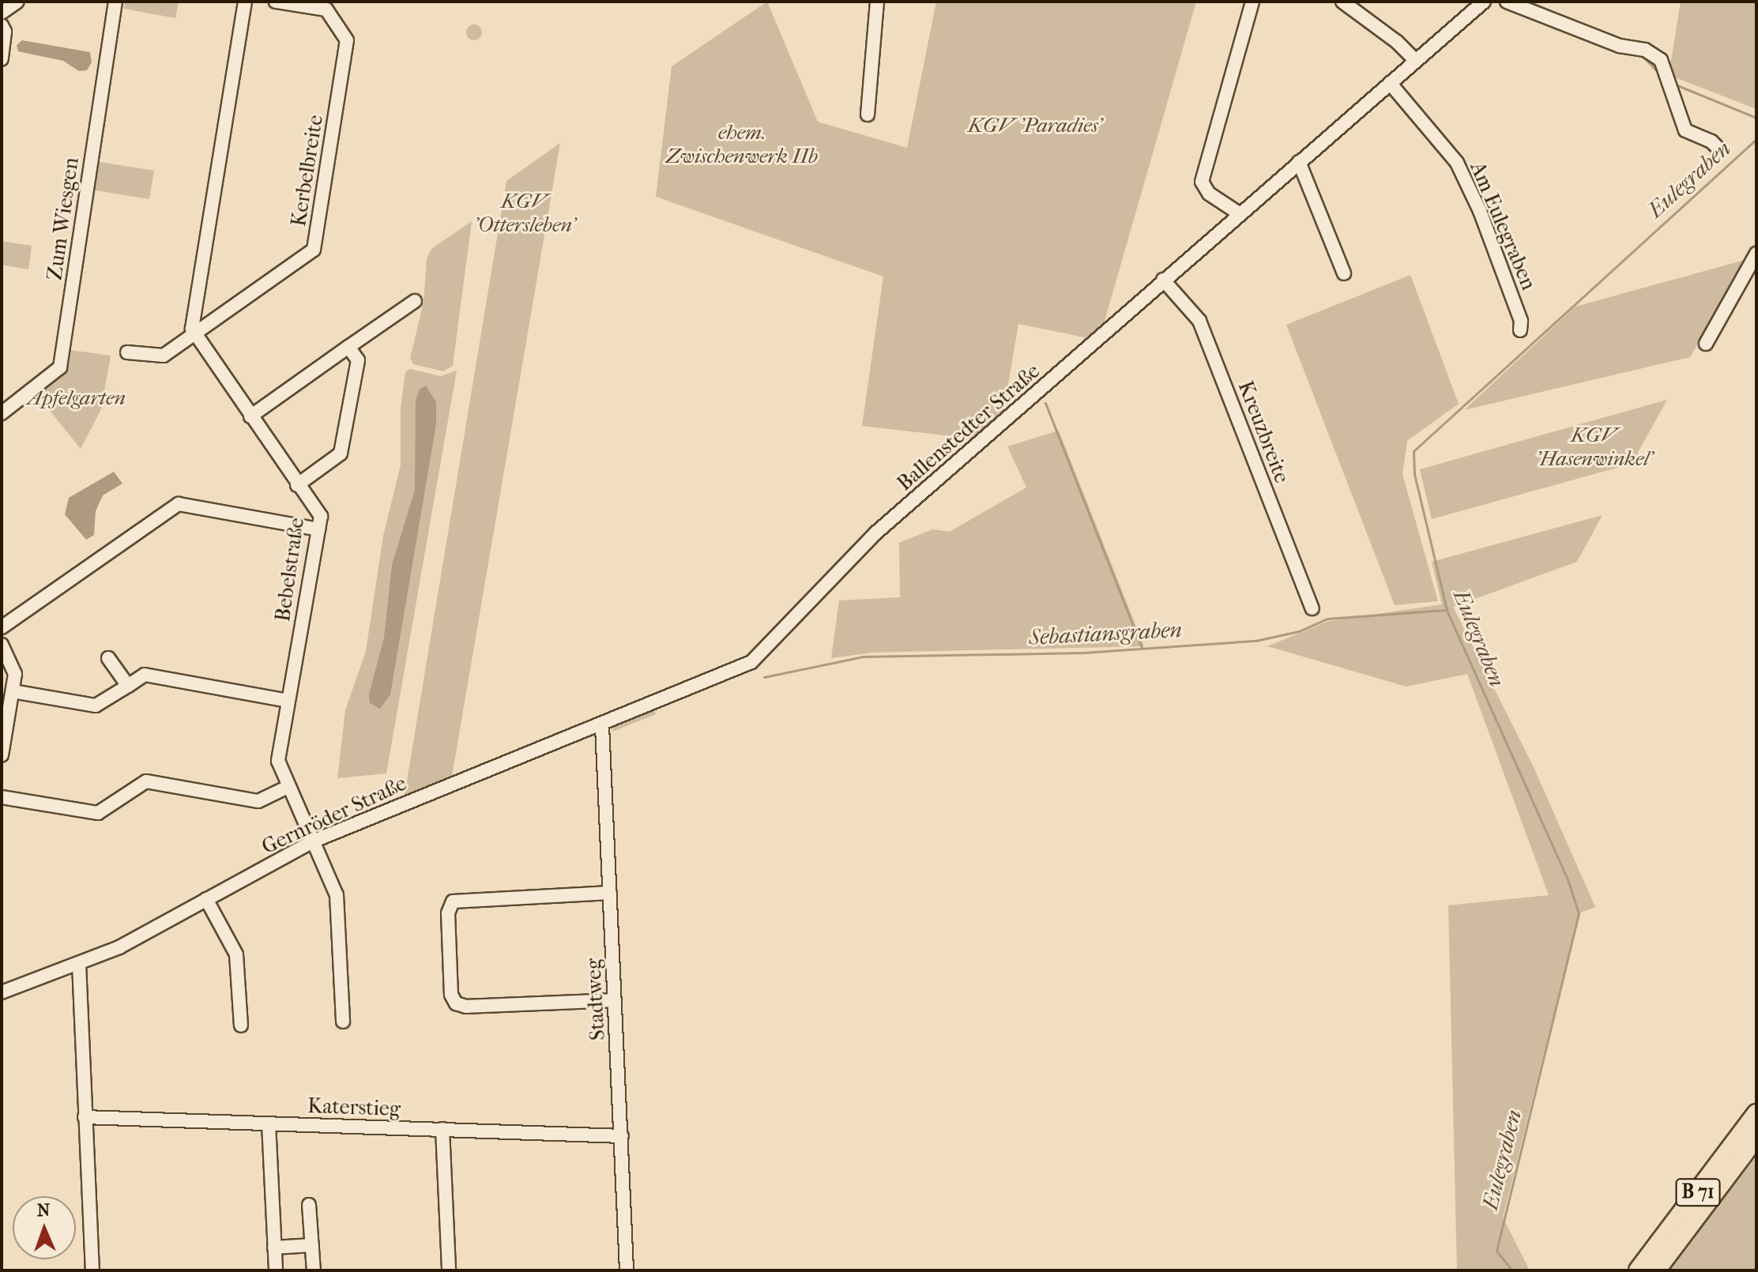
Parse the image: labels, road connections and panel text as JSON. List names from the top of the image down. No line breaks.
{"streets":{"highway":["B 71"],"street":["Kerbelbreite","Zum Wiesgen","Am Eulegraben","Ballenstedter Straße","Kreuzbreite","Bebelstraße","Gernröder Straße","Stadtweg","Katerstieg"]},"crossings":[["Kerbelbreite","Bebelstraße"],["Am Eulegraben","Ballenstedter Straße"],["Ballenstedter Straße","Kreuzbreite"],["Ballenstedter Straße","Gernröder Straße"],["Bebelstraße","Gernröder Straße"],["Gernröder Straße","Stadtweg"],["Stadtweg","Katerstieg"]],"water":["Eulegraben","Sebastiansgraben"],"parks":["KGV 'Paradies'","ehem. Zwischenwerk IIb","KGV 'Ottersleben'","Apfelgarten","KGV 'Hasenwinkel'"],"north":"top"}
